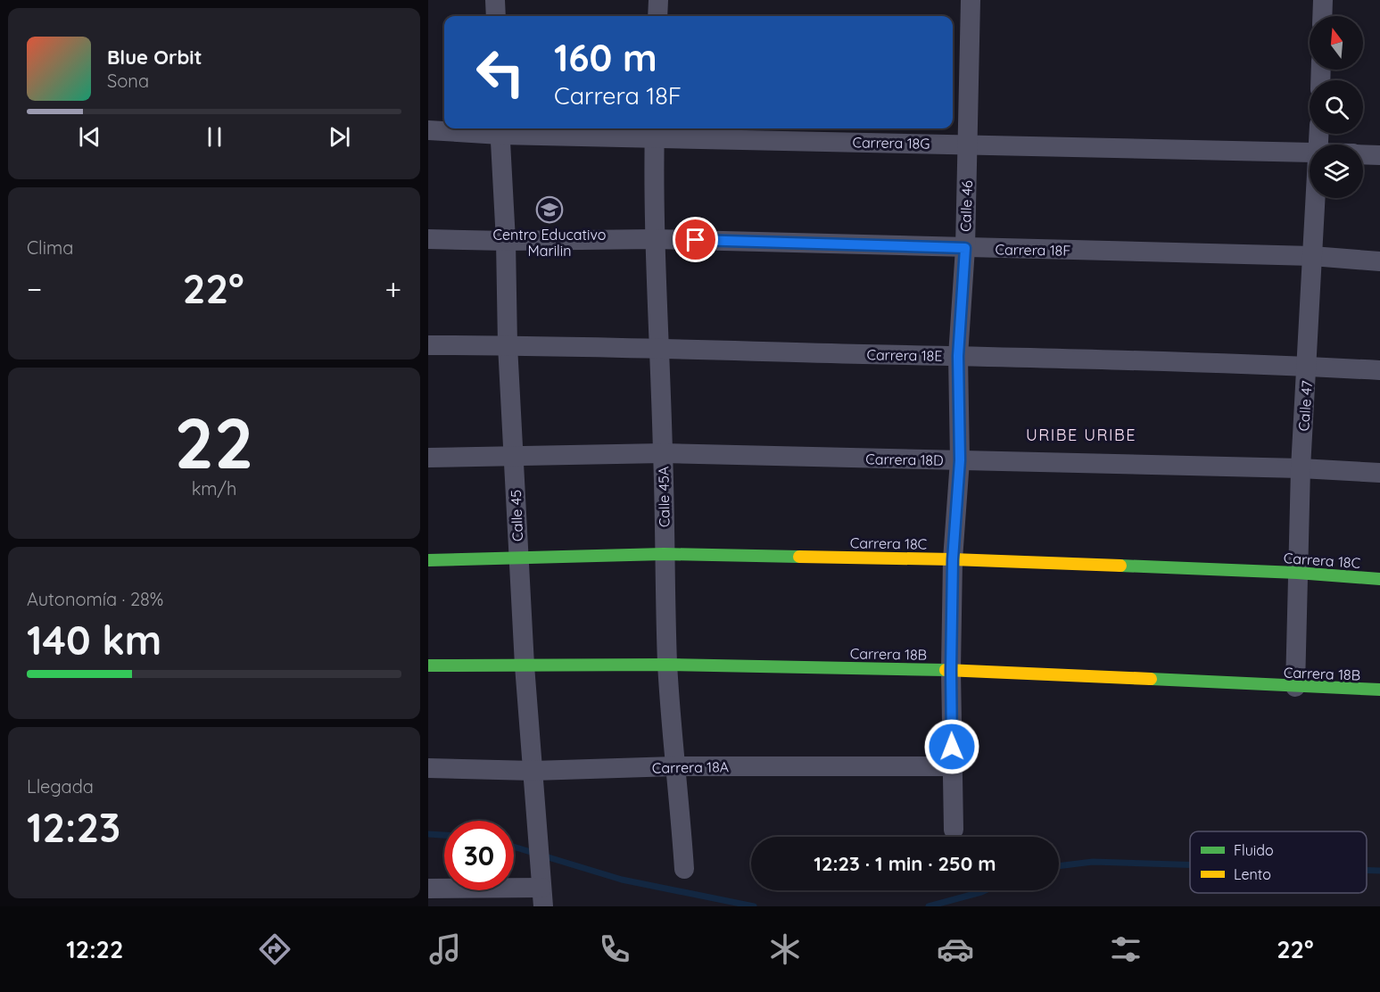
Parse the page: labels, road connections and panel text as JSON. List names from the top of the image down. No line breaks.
{"streets":{"street":["Carrera 18G","Calle 46","Carrera 18F","Carrera 18E","Calle 47","Carrera 18D","Calle 45A","Calle 45","Carrera 18C","Carrera 18B","Carrera 18A"]},"crossings":[["Carrera 18G","Calle 46"],["Carrera 18G","Calle 45A"],["Carrera 18G","Calle 45"],["Calle 46","Carrera 18F"],["Calle 46","Carrera 18E"],["Calle 46","Carrera 18D"],["Calle 46","Carrera 18C"],["Calle 46","Carrera 18B"],["Calle 46","Carrera 18A"],["Carrera 18F","Calle 47"],["Carrera 18F","Calle 45A"],["Carrera 18F","Calle 45"],["Carrera 18E","Calle 47"],["Carrera 18E","Calle 45A"],["Carrera 18E","Calle 45"],["Calle 47","Carrera 18D"],["Calle 47","Carrera 18C"],["Calle 47","Carrera 18B"],["Carrera 18D","Calle 45A"],["Carrera 18D","Calle 45"],["Calle 45A","Carrera 18C"],["Calle 45A","Carrera 18B"],["Calle 45A","Carrera 18A"],["Calle 45","Carrera 18C"],["Calle 45","Carrera 18B"],["Calle 45","Carrera 18A"]],"districts":["URIBE URIBE"],"places":{"school or university":["Centro Educativo Marilin"]},"legend":["Fluido","Lento"],"north":"top","page":{"turn":["160 m","Carrera 18F"],"song":["Blue Orbit","Sona"],"tile":["Clima",["22","km/h"],["Autonomía · 28%","140 km"],["Llegada","12:23"]],"heat":["−","22°","+"],"limit":"30","trip":"12:23 · 1 min · 250 m","tabs":["12:22","22°"]}}
